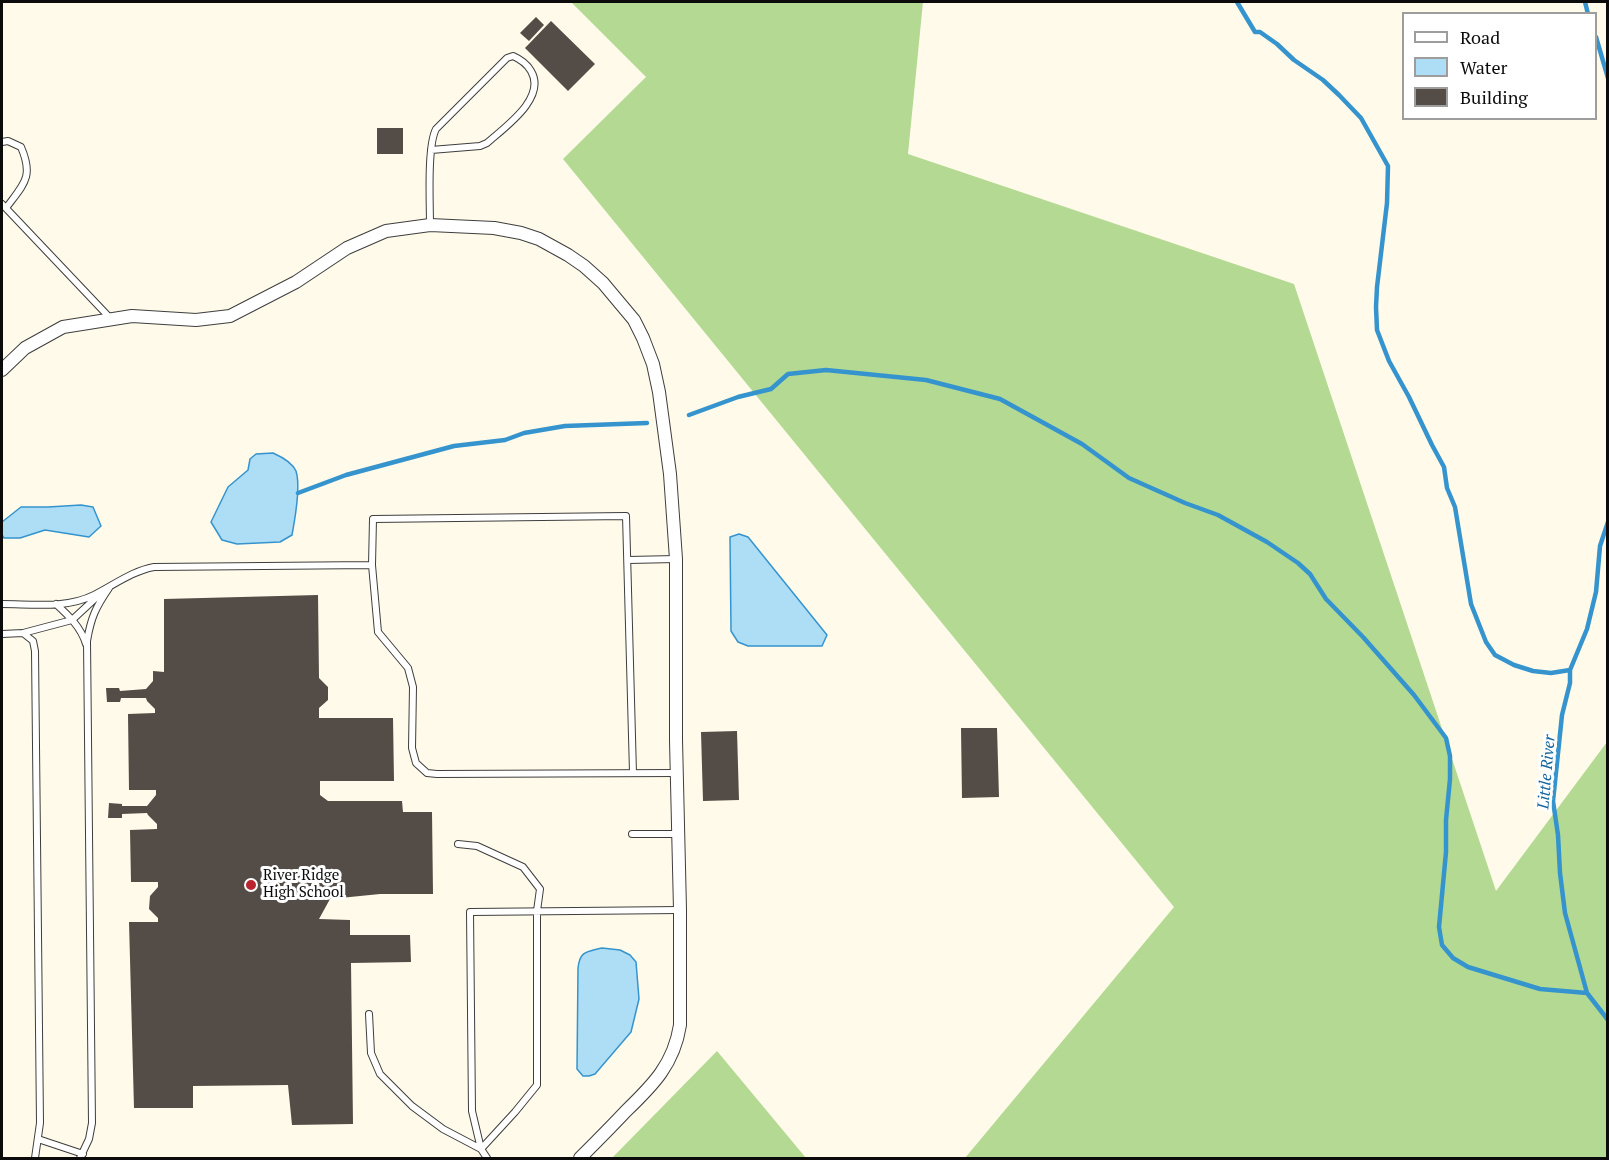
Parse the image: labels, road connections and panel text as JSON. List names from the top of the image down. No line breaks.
{"water":["Little River"],"places":["River Ridge High School"],"legend":["Road","Water","Building"]}
